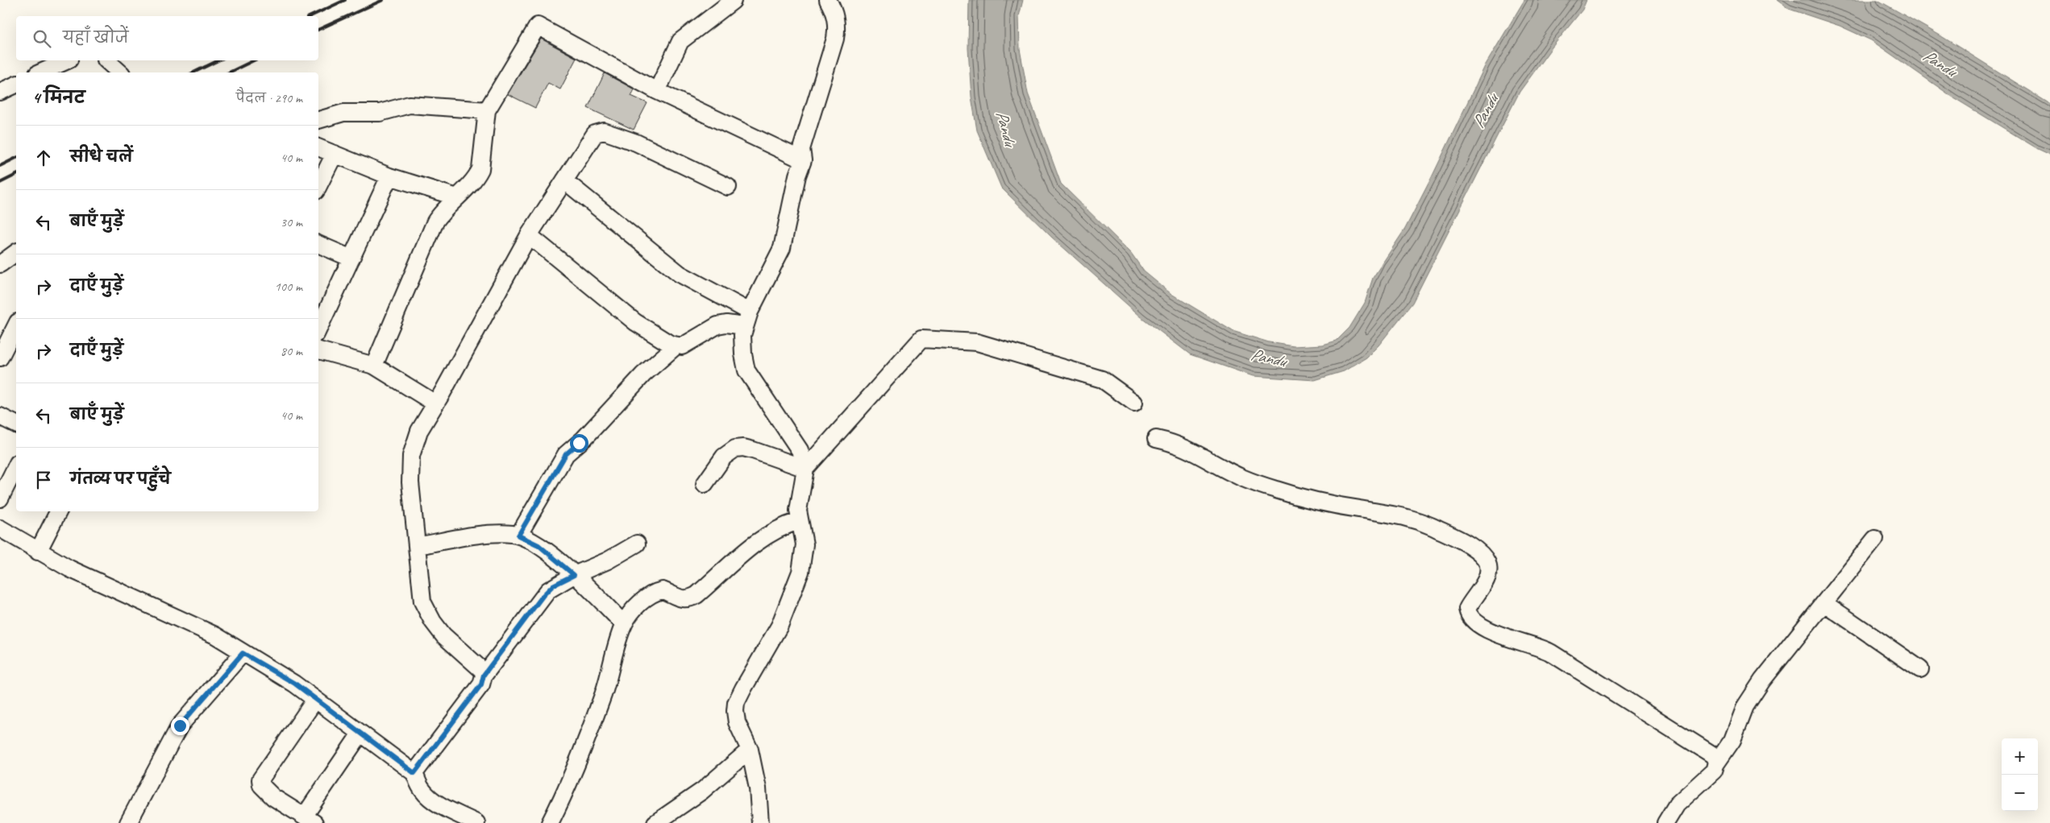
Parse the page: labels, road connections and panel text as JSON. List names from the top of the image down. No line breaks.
{"water":["Pandu"],"page":{"search":"यहाँ खोजें","heading":["4 मिनट","पैदल · 290 m"],"list":[["सीधे चलें","40 m"],["बाएँ मुड़ें","30 m"],["दाएँ मुड़ें","100 m"],["दाएँ मुड़ें","80 m"],["बाएँ मुड़ें","40 m"],"गंतव्य पर पहुँचे"],"map_buttons":["+","−"]}}
